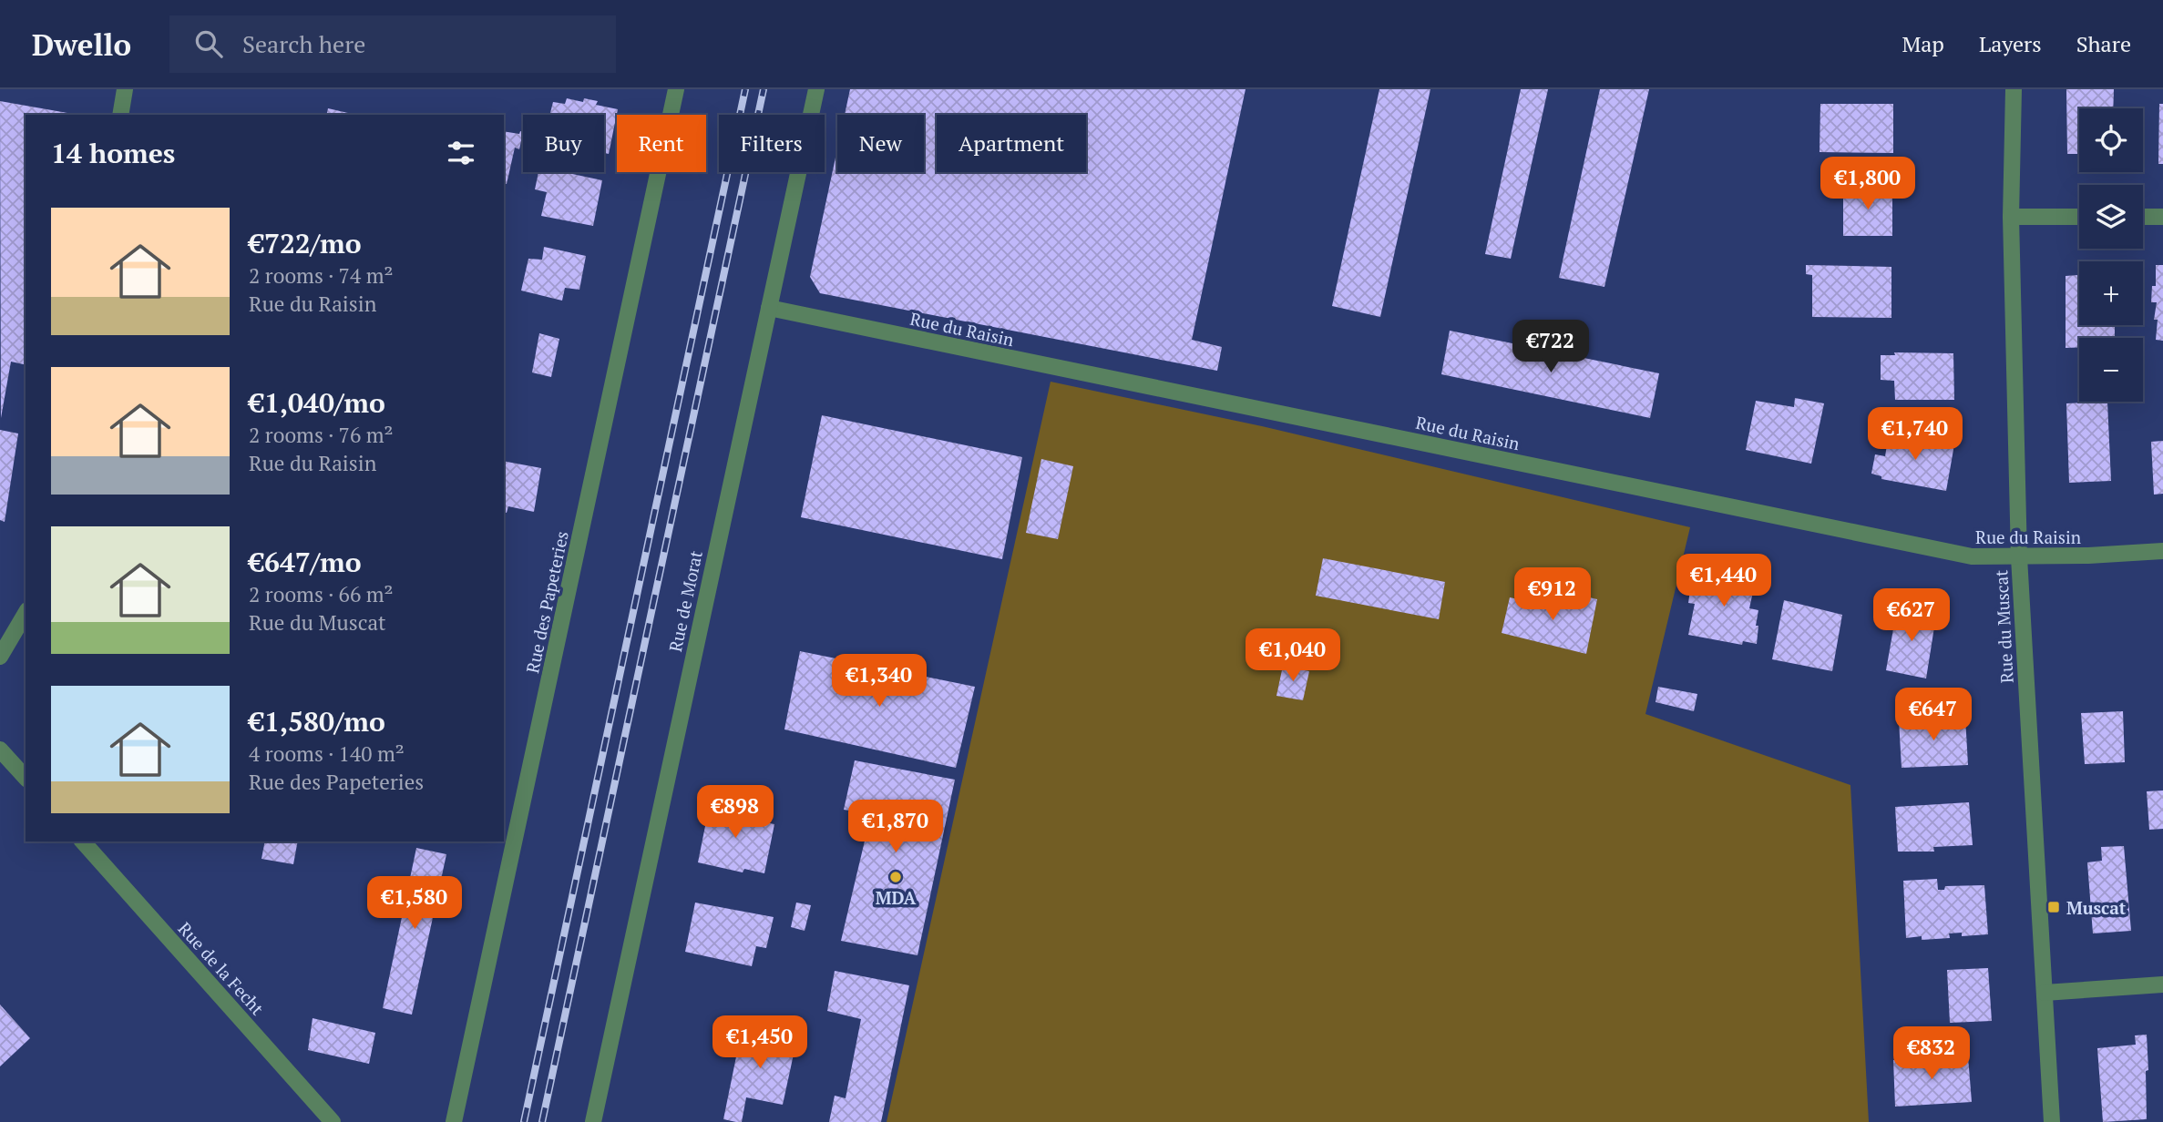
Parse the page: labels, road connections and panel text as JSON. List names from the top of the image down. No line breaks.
{"streets":{"street":["Rue du Raisin","Rue de Morat","Rue des Papeteries","Rue du Muscat","Rue de la Fecht"]},"crossings":[["Rue du Raisin","Rue de Morat"],["Rue du Raisin","Rue du Muscat"]],"places":{"other":["MDA"],"transit":["Muscat"]},"page":{"header":"Dwello","search":"Search here","nav":["Map","Layers","Share"],"map_buttons":["+","−"],"chip":["Buy","Rent","Filters","New","Apartment"],"heading":"14 homes","price":["€1,800","€722","€1,740","€1,440","€912","€627","€1,040","€1,340","€647","€898","€1,870","€1,580","€1,450","€832"],"list":[{"name":"€722/mo","note":"2 rooms · 74 m² · Rue du Raisin"},{"name":"€1,040/mo","note":"2 rooms · 76 m² · Rue du Raisin"},{"name":"€647/mo","note":"2 rooms · 66 m² · Rue du Muscat"},{"name":"€1,580/mo","note":"4 rooms · 140 m² · Rue des Papeteries"}]}}
